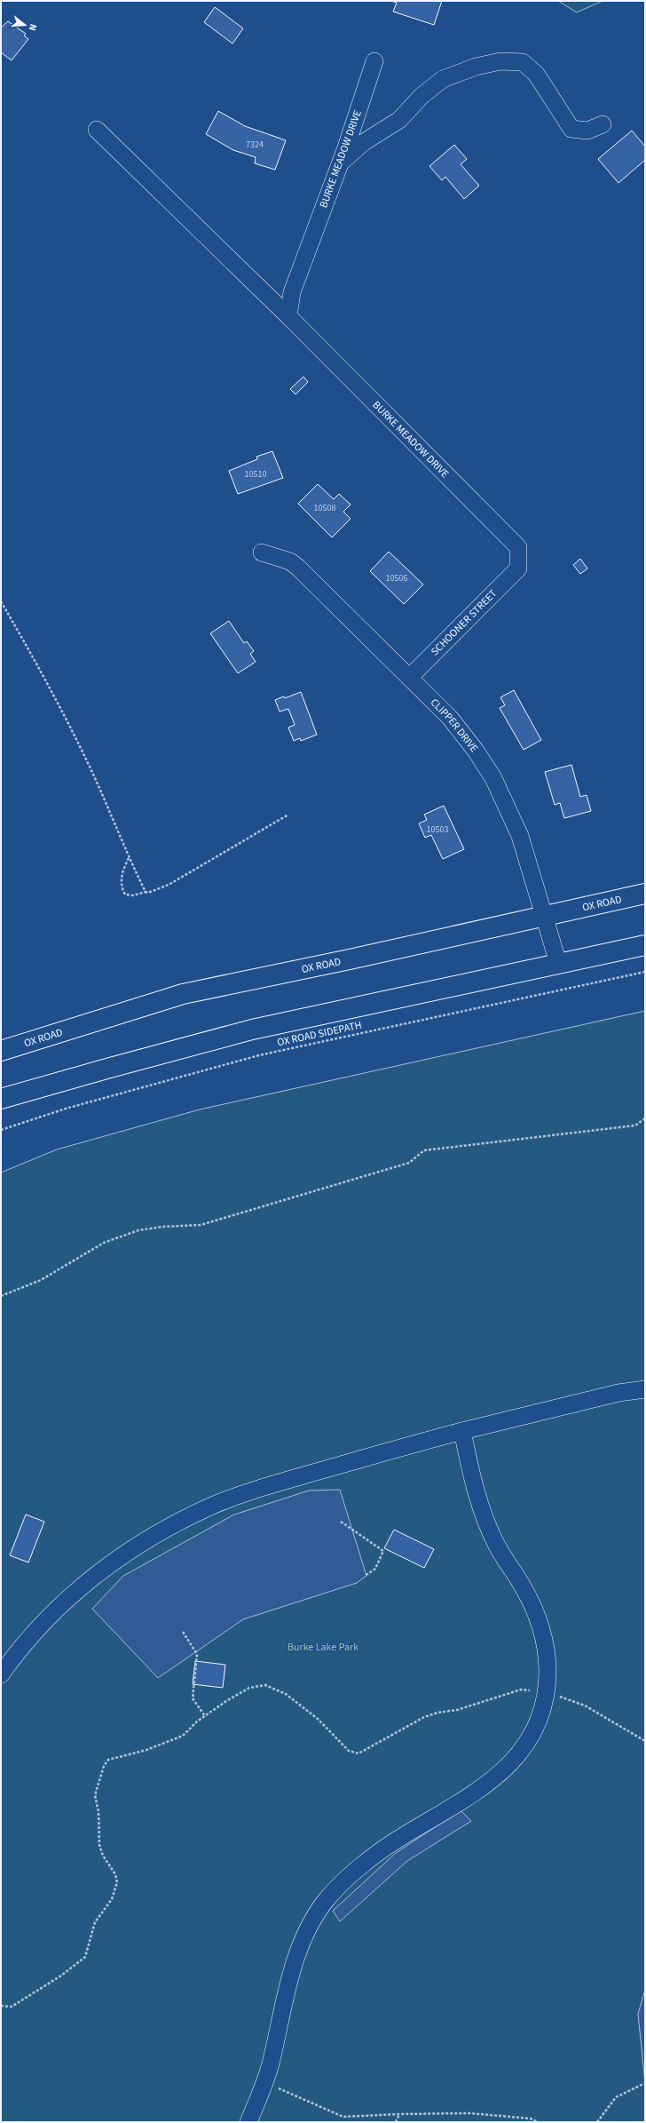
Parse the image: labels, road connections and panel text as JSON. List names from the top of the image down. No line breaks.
{"streets":{"highway":["OX ROAD"],"street":["BURKE MEADOW DRIVE","SCHOONER STREET","CLIPPER DRIVE"],"path":["OX ROAD SIDEPATH"]},"crossings":[["BURKE MEADOW DRIVE","SCHOONER STREET"],["SCHOONER STREET","CLIPPER DRIVE"],["CLIPPER DRIVE","OX ROAD"]],"parks":["Burke Lake Park"],"house_numbers":["7324","10510","10508","10506","10503"],"north":"right"}
